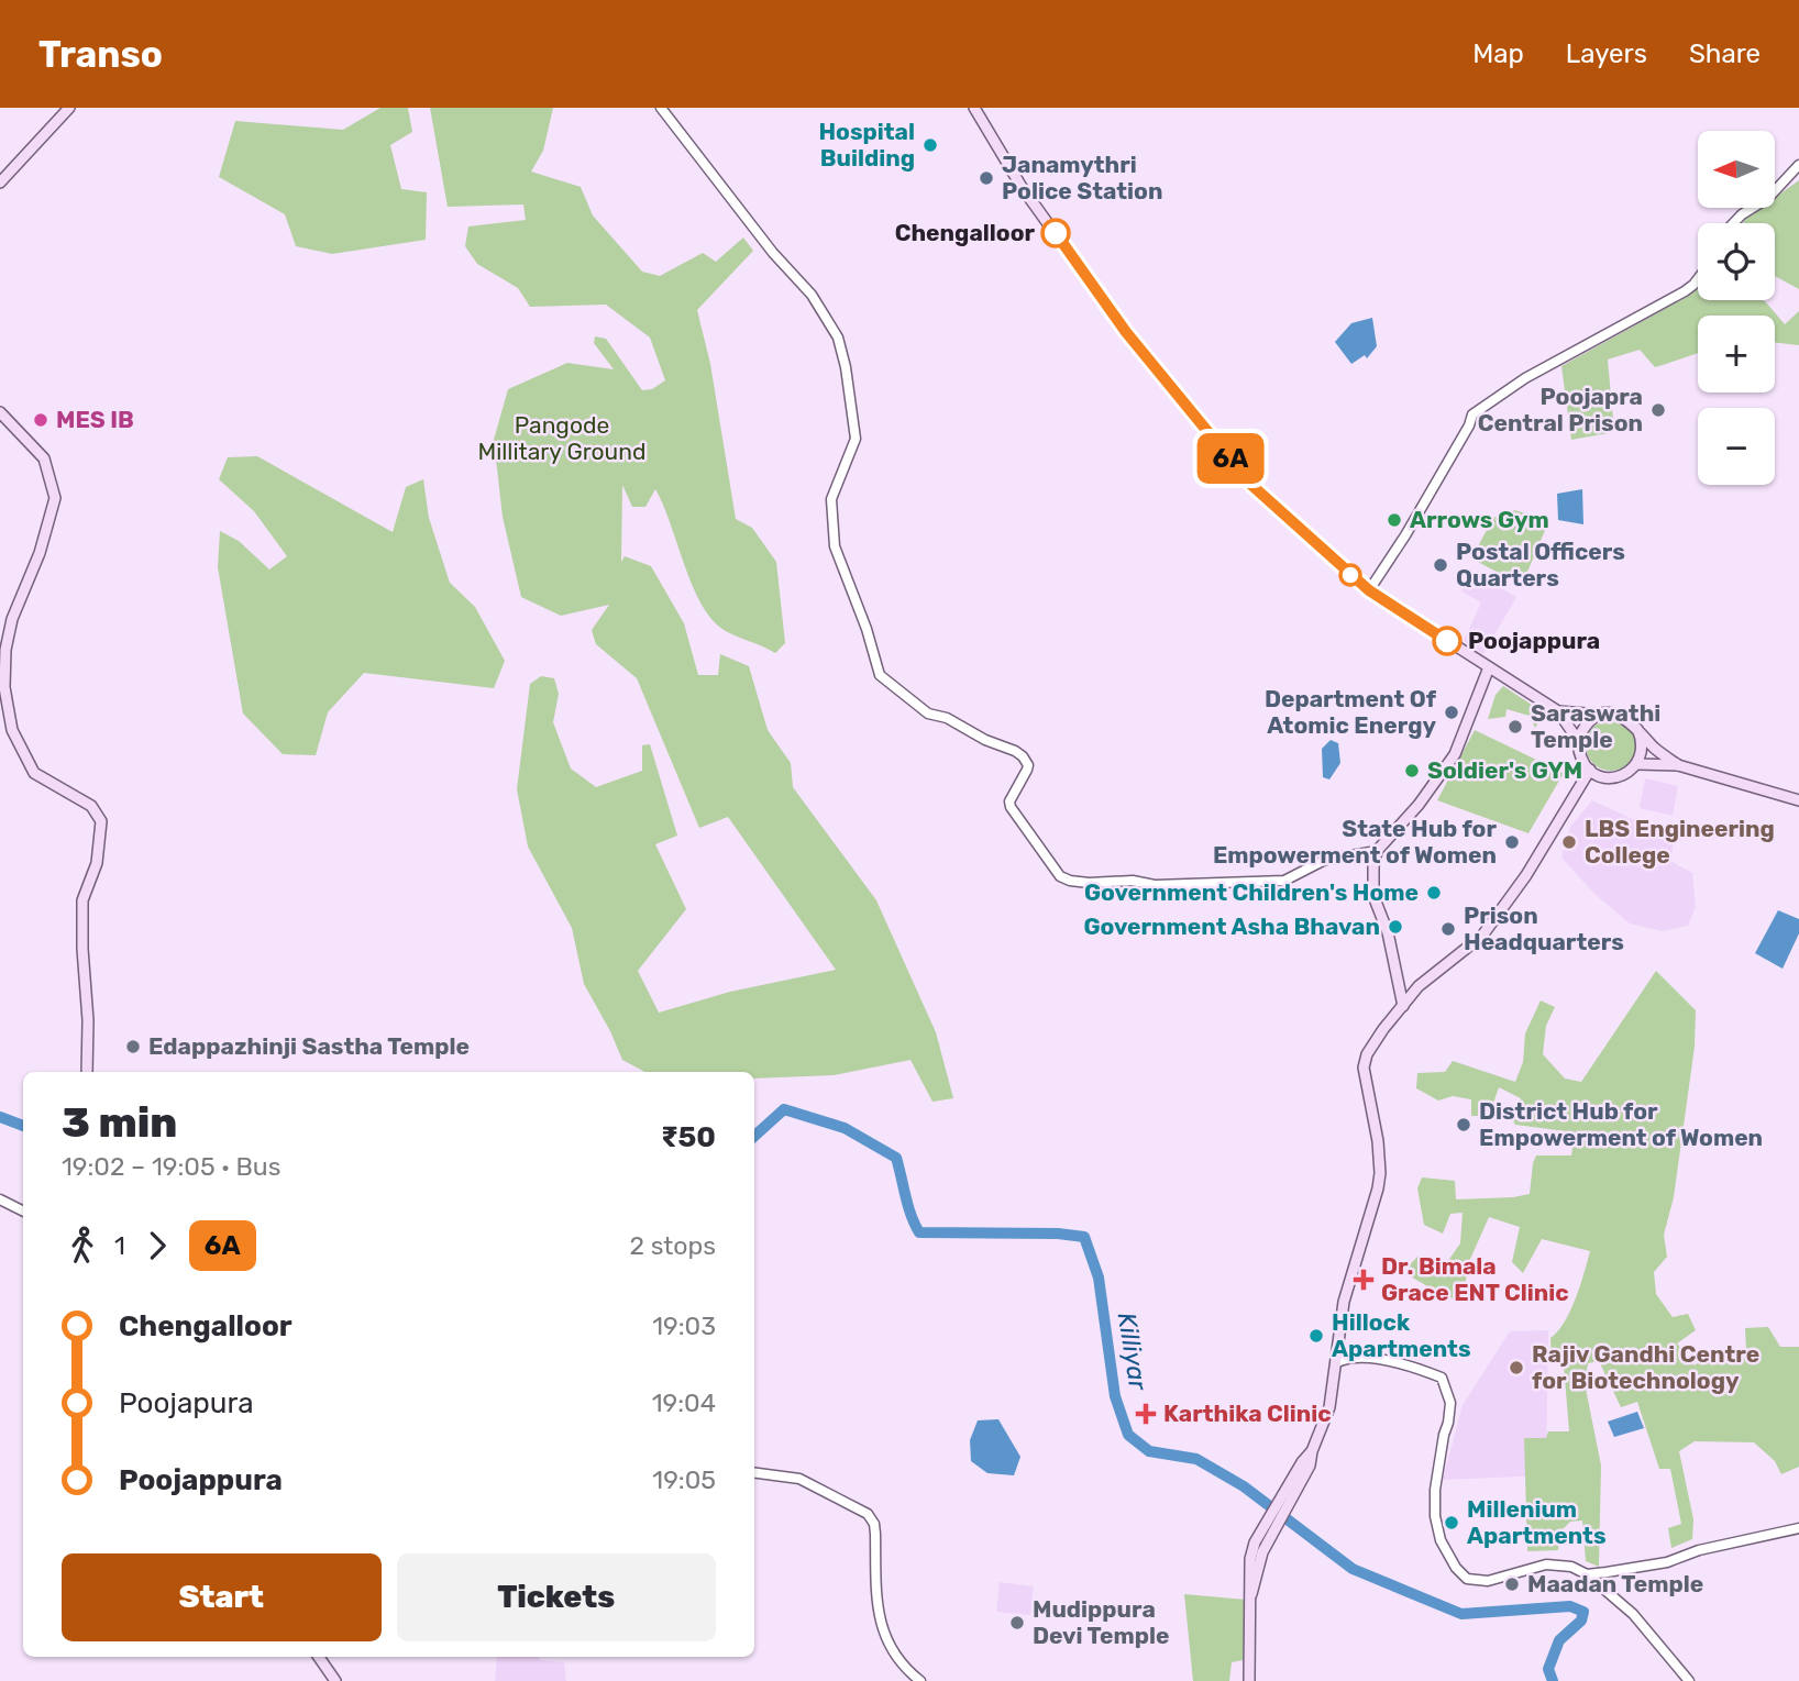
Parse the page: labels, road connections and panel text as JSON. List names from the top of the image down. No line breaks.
{"water":["Killiyar"],"parks":["Pangode Millitary Ground"],"places":{"other":["Hospital Building","Janamythri Police Station","Chengalloor","Poojapra Central Prison","MES IB","Arrows Gym","Postal Officers Quarters","Poojappura","Department Of Atomic Energy","Saraswathi Temple","Soldier's GYM","State Hub for Empowerment of Women","LBS Engineering College","Government Children's Home","Government Asha Bhavan","Prison Headquarters","Edappazhinji Sastha Temple","District Hub for Empowerment of Women","Hillock Apartments","Rajiv Gandhi Centre for Biotechnology","Millenium Apartments","Maadan Temple","Mudippura Devi Temple"],"health":["Dr. Bimala Grace ENT Clinic","Karthika Clinic"]},"lines":["bus line 6A"],"north":"left","page":{"header":"Transo","nav":["Map","Layers","Share"],"on_map":"6A","map_buttons":["+","−"],"heading":["3 min","19:02 – 19:05 · Bus","₹50"],"legs":["1","6A","2 stops"],"list":[{"name":"Chengalloor","value":"19:03"},{"name":"Poojapura","value":"19:04"},{"name":"Poojappura","value":"19:05"}],"buttons":["Start","Tickets"]}}
